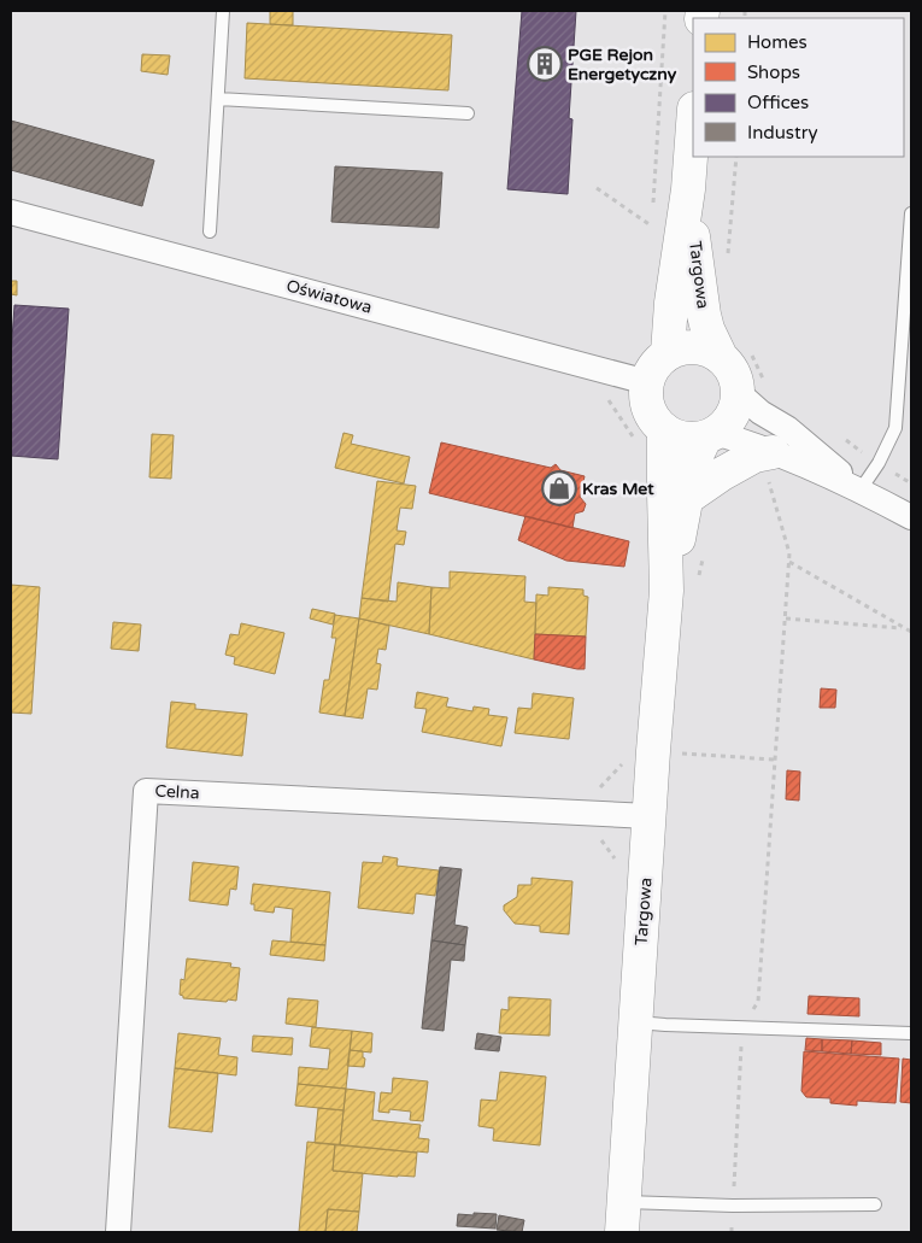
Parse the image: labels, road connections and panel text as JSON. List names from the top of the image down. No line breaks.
{"streets":{"street":["Targowa","Oświatowa","Celna"]},"crossings":[["Targowa","Celna"]],"places":{"building":["PGE Rejon Energetyczny"],"shop":["Kras Met"]},"legend":["Homes","Shops","Offices","Industry"]}
